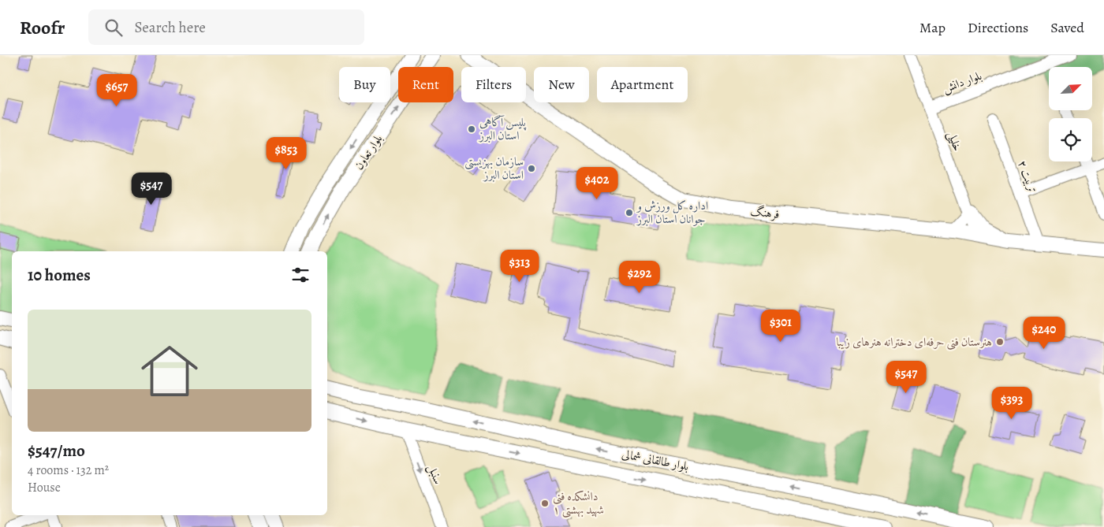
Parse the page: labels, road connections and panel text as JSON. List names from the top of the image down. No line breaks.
{"streets":{"main road":["بلوار تعاون","فرهنگ","بلوار طالقانی شمالی"],"street":["بلوار دانش","خلیلی","تربیت ۲","سنبل"]},"crossings":[["بلوار دانش","خلیلی"],["خلیلی","فرهنگ"],["تربیت ۲","فرهنگ"],["بلوار طالقانی شمالی","سنبل"]],"one_way":["سنبل"],"places":["پلیس آگاهی استان البرز","سازمان بهزیستی استان البرز","اداره کل ورزش و جوانان استان البرز","هنرستان فنی حرفه‌ای دخترانه هنرهای زیبا","دانشکده فنی شهید بهشتی ۱"],"north":"top right","page":{"header":"Roofr","search":"Search here","nav":["Map","Directions","Saved"],"chip":["Buy","Rent","Filters","New","Apartment"],"price":["$657","$853","$402","$547","$313","$292","$301","$240","$547","$393"],"heading":"10 homes","list":[{"name":"$547/mo","note":"4 rooms · 132 m² · House"}]}}
